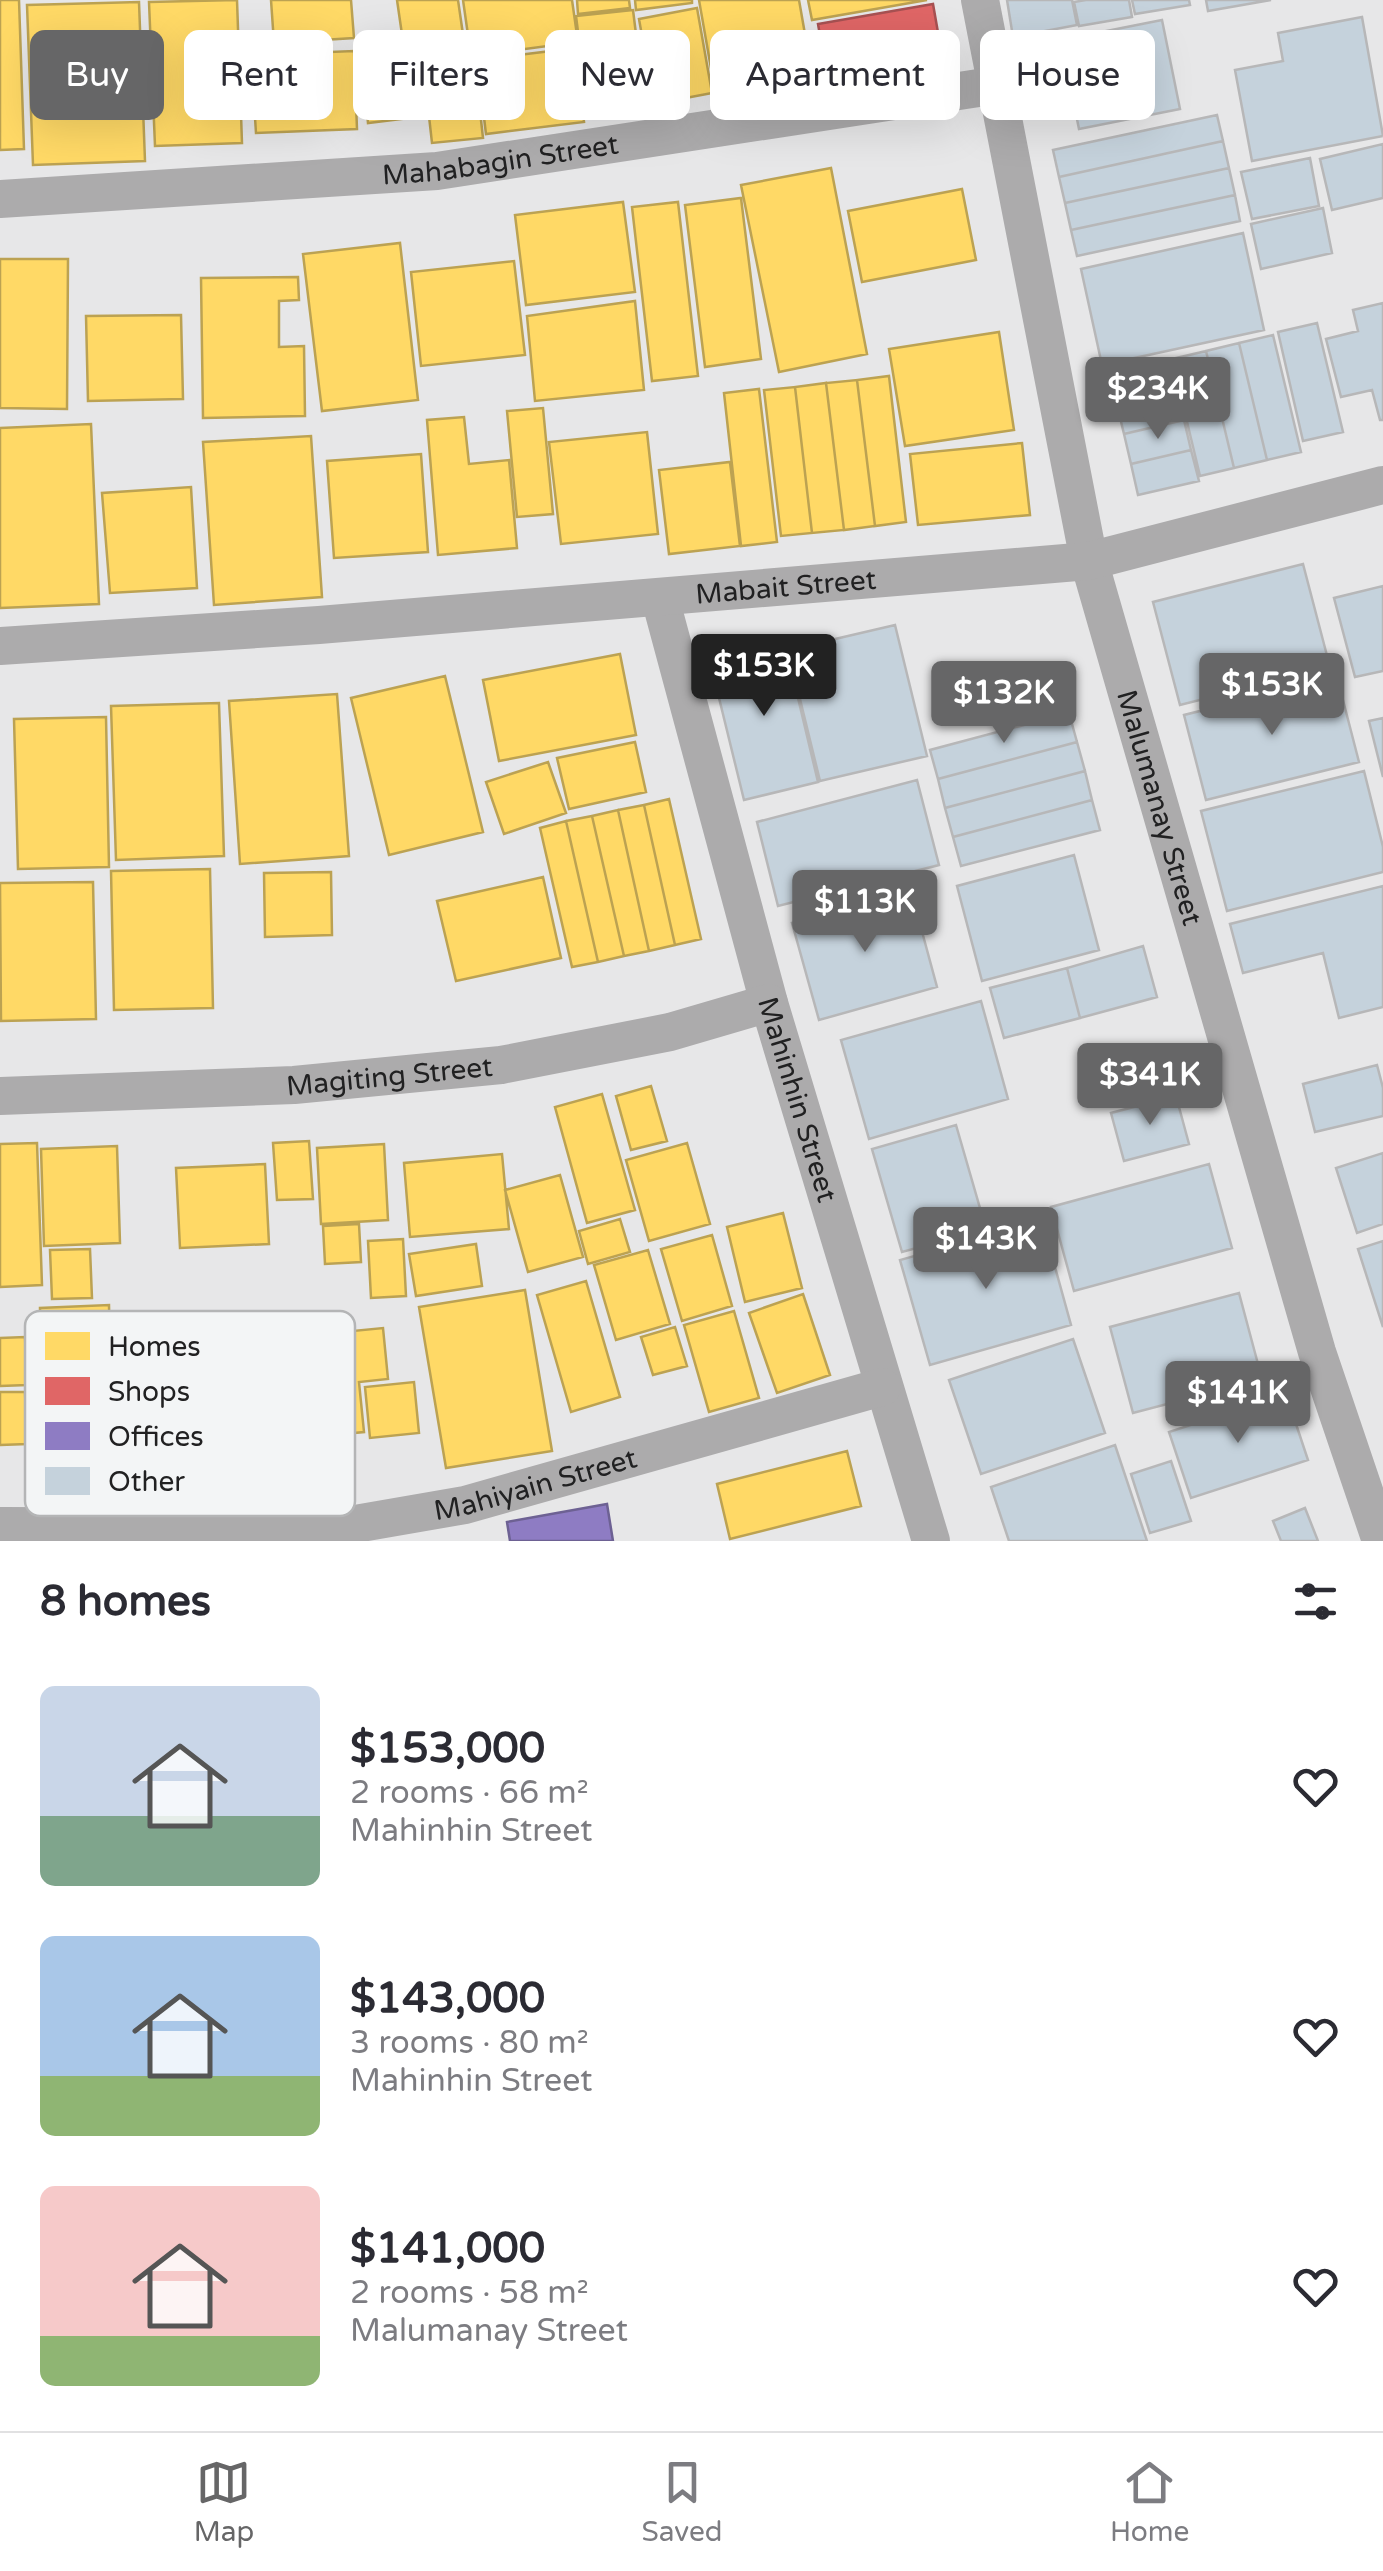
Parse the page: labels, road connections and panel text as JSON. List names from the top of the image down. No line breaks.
{"streets":{"street":["Mahabagin Street","Mabait Street","Malumanay Street","Magiting Street","Mahinhin Street","Mahiyain Street"]},"crossings":[["Mabait Street","Malumanay Street"],["Mabait Street","Mahinhin Street"],["Magiting Street","Mahinhin Street"],["Mahinhin Street","Mahiyain Street"]],"legend":["Homes","Shops","Offices","Other"],"page":{"chip":["Buy","Rent","Filters","New","Apartment","House"],"price":["$234K","$153K","$153K","$132K","$113K","$341K","$143K","$141K"],"heading":"8 homes","list":[{"name":"$153,000","note":"2 rooms · 66 m² · Mahinhin Street"},{"name":"$143,000","note":"3 rooms · 80 m² · Mahinhin Street"},{"name":"$141,000","note":"2 rooms · 58 m² · Malumanay Street"}],"tabs":["Map","Saved","Home"]}}
